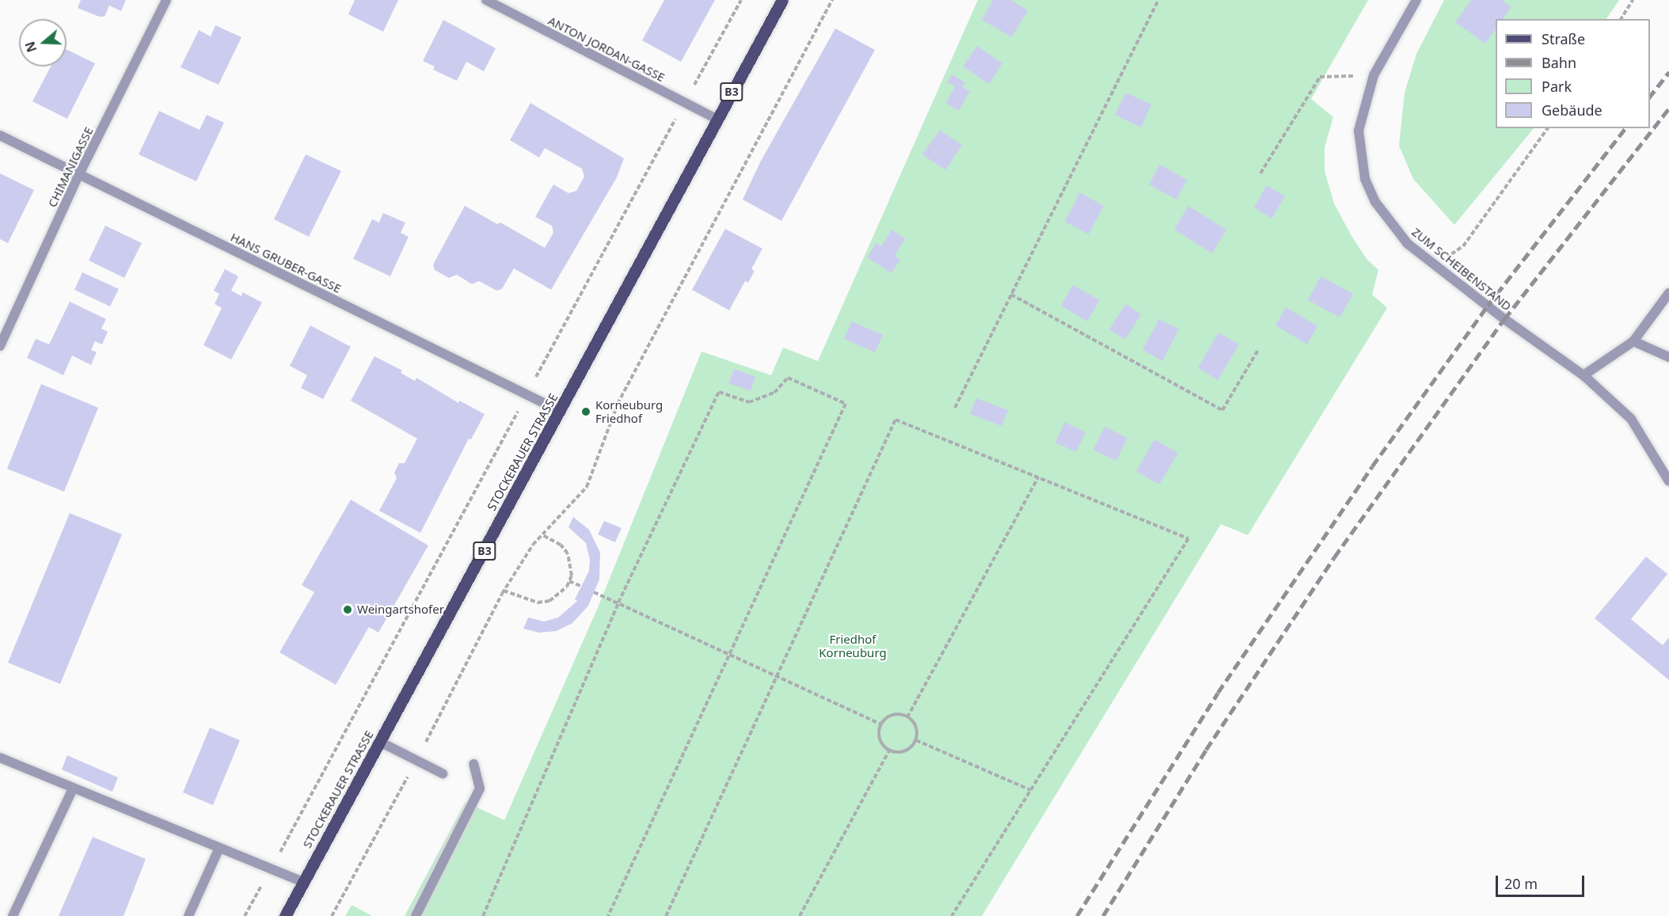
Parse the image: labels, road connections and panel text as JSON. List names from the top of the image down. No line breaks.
{"streets":{"main road":["B3","STOCKERAUER STRASSE"],"street":["ANTON JORDAN-GASSE","CHIMANIGASSE","HANS GRUBER-GASSE","ZUM SCHEIBENSTAND"]},"crossings":[["ANTON JORDAN-GASSE","STOCKERAUER STRASSE"],["CHIMANIGASSE","HANS GRUBER-GASSE"],["HANS GRUBER-GASSE","STOCKERAUER STRASSE"]],"parks":["Friedhof Korneuburg"],"places":["Korneuburg Friedhof","Weingartshofer"],"legend":["Straße","Bahn","Park","Gebäude"],"scale_bar":"20 m","north":"left"}
